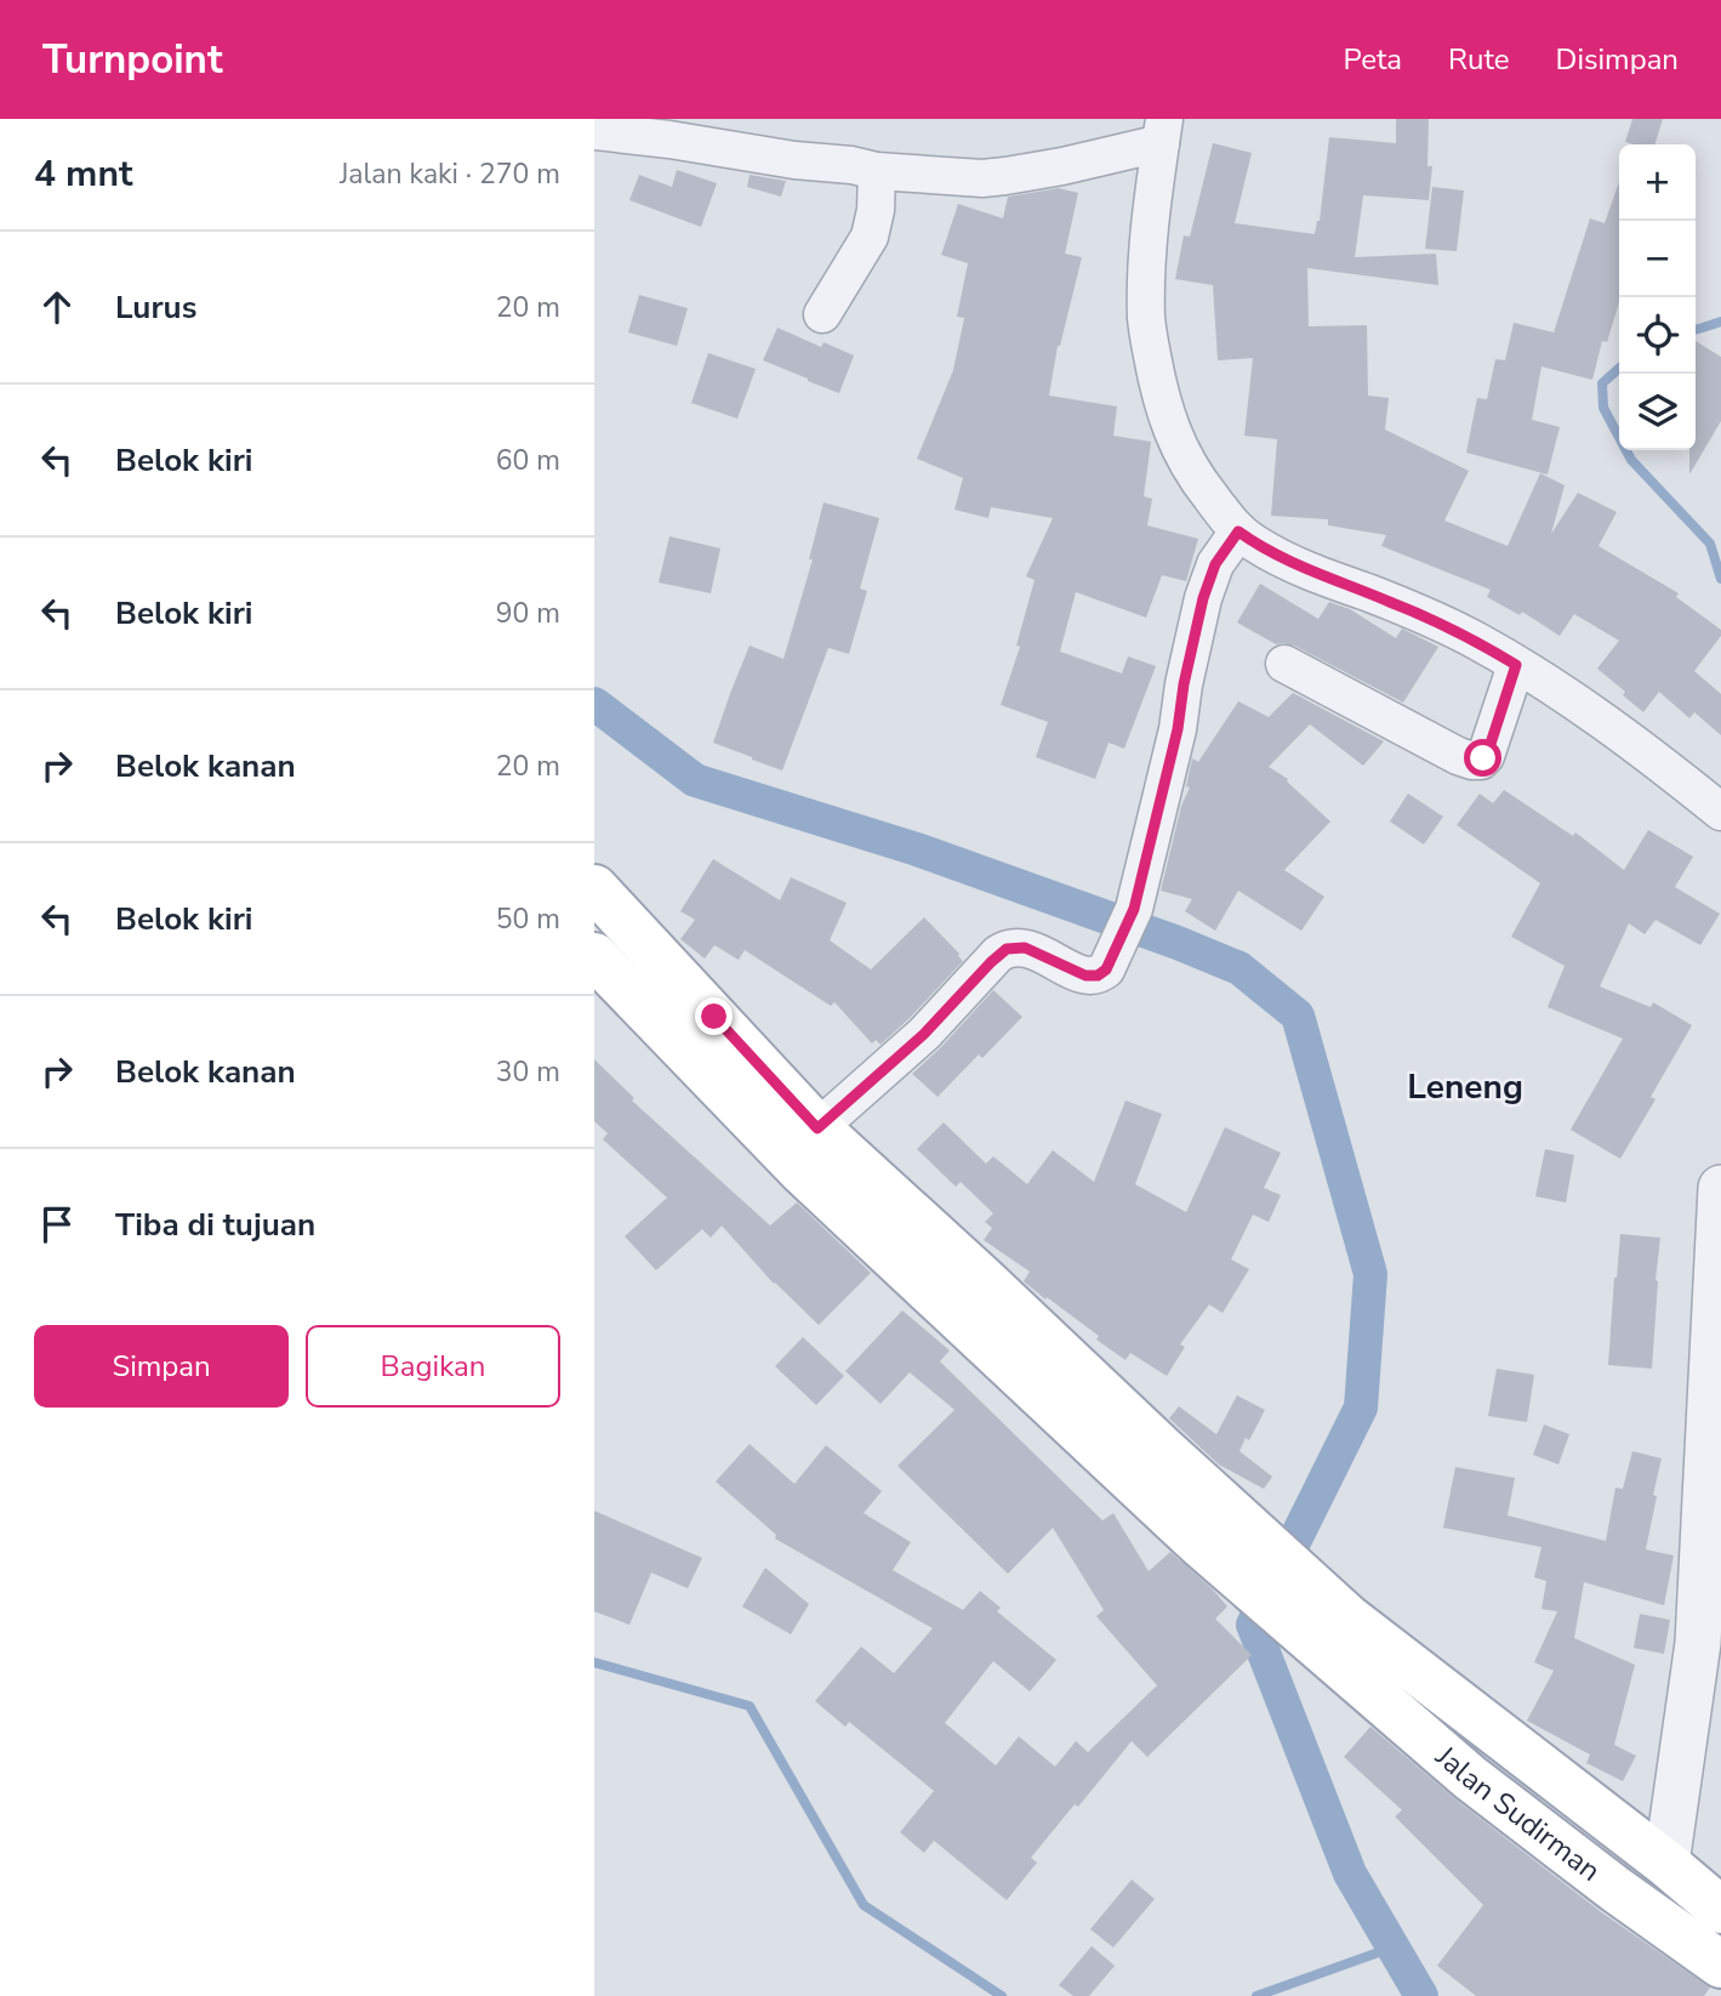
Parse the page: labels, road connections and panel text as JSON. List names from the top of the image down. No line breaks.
{"streets":{"main road":["Jalan Sudirman"]},"districts":["Leneng"],"page":{"header":"Turnpoint","nav":["Peta","Rute","Disimpan"],"heading":["4 mnt","Jalan kaki · 270 m"],"map_buttons":["+","−"],"list":[["Lurus","20 m"],["Belok kiri","60 m"],["Belok kiri","90 m"],["Belok kanan","20 m"],["Belok kiri","50 m"],["Belok kanan","30 m"],"Tiba di tujuan"],"buttons":["Simpan","Bagikan"]}}
